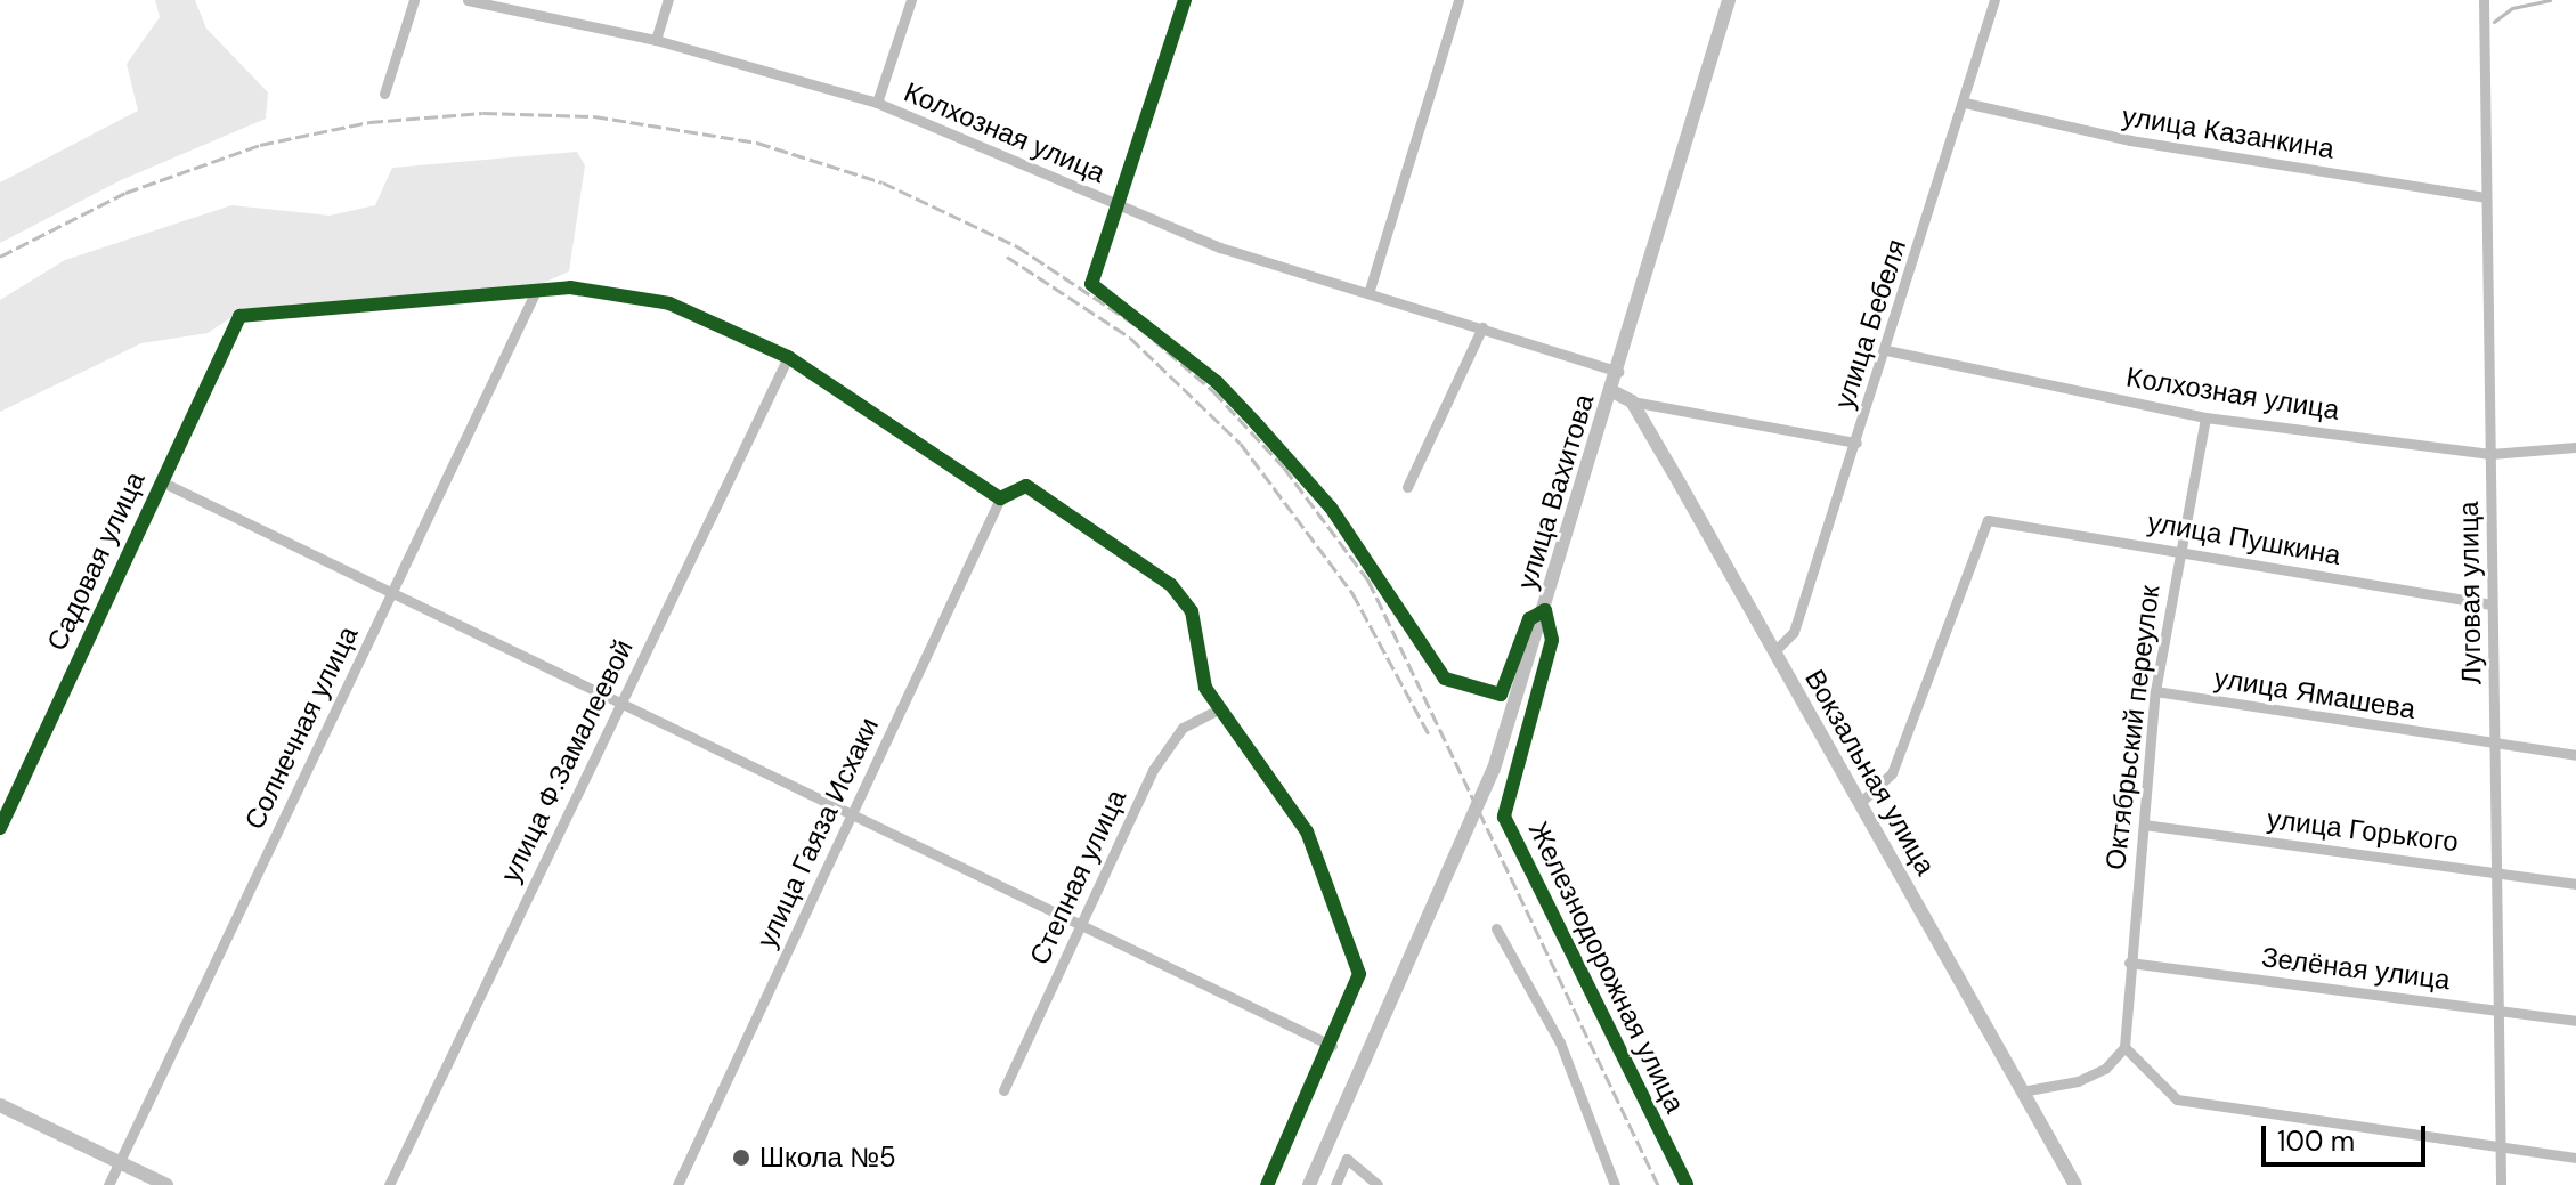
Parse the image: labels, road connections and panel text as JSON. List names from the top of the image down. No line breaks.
{"streets":{"main road":["улица Вахитова","Вокзальная улица"],"street":["Колхозная улица","улица Казанкина","улица Бебеля","улица Пушкина","Садовая улица","Луговая улица","улица Ямашева","Солнечная улица","Октябрьский переулок","улица Ф.Замалеевой","улица Горького","улица Гаяза Исхаки","Степная улица","Железнодорожная улица","Зелёная улица"]},"crossings":[["Колхозная улица","улица Бебеля"],["Колхозная улица","улица Вахитова"],["Колхозная улица","Луговая улица"],["Колхозная улица","Октябрьский переулок"],["улица Казанкина","улица Бебеля"],["улица Казанкина","Луговая улица"],["улица Бебеля","Вокзальная улица"],["улица Вахитова","Железнодорожная улица"],["улица Пушкина","Луговая улица"],["улица Пушкина","Октябрьский переулок"],["улица Пушкина","Вокзальная улица"],["Садовая улица","Солнечная улица"],["Луговая улица","улица Ямашева"],["Луговая улица","улица Горького"],["Луговая улица","Зелёная улица"],["улица Ямашева","Октябрьский переулок"],["Октябрьский переулок","улица Горького"],["Октябрьский переулок","Зелёная улица"]],"places":["Школа №5"],"scale_bar":"100 m"}
